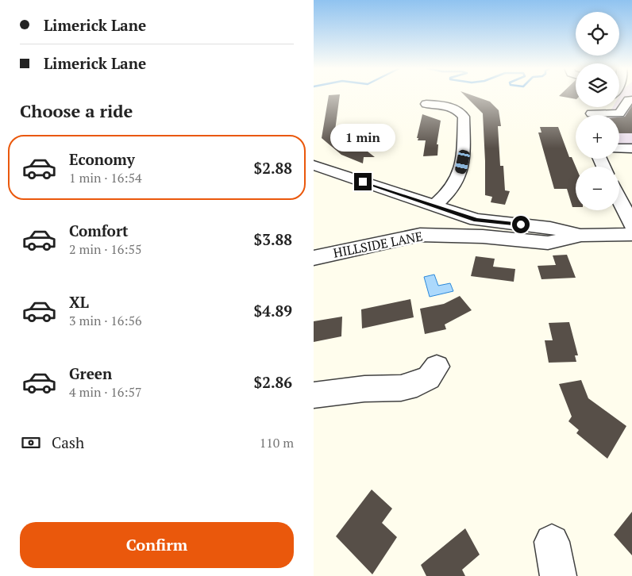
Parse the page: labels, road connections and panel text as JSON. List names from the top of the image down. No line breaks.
{"streets":{"street":["HILLSIDE LANE"]},"page":{"banner":["Limerick Lane","Limerick Lane"],"map_buttons":["+","−"],"heading":"Choose a ride","bubble":"1 min","list":[{"name":"Economy","note":"1 min · 16:54","value":"$2.88"},{"name":"Comfort","note":"2 min · 16:55","value":"$3.88"},{"name":"XL","note":"3 min · 16:56","value":"$4.89"},{"name":"Green","note":"4 min · 16:57","value":"$2.86"}],"pay":["Cash","110 m"],"buttons":"Confirm"}}
